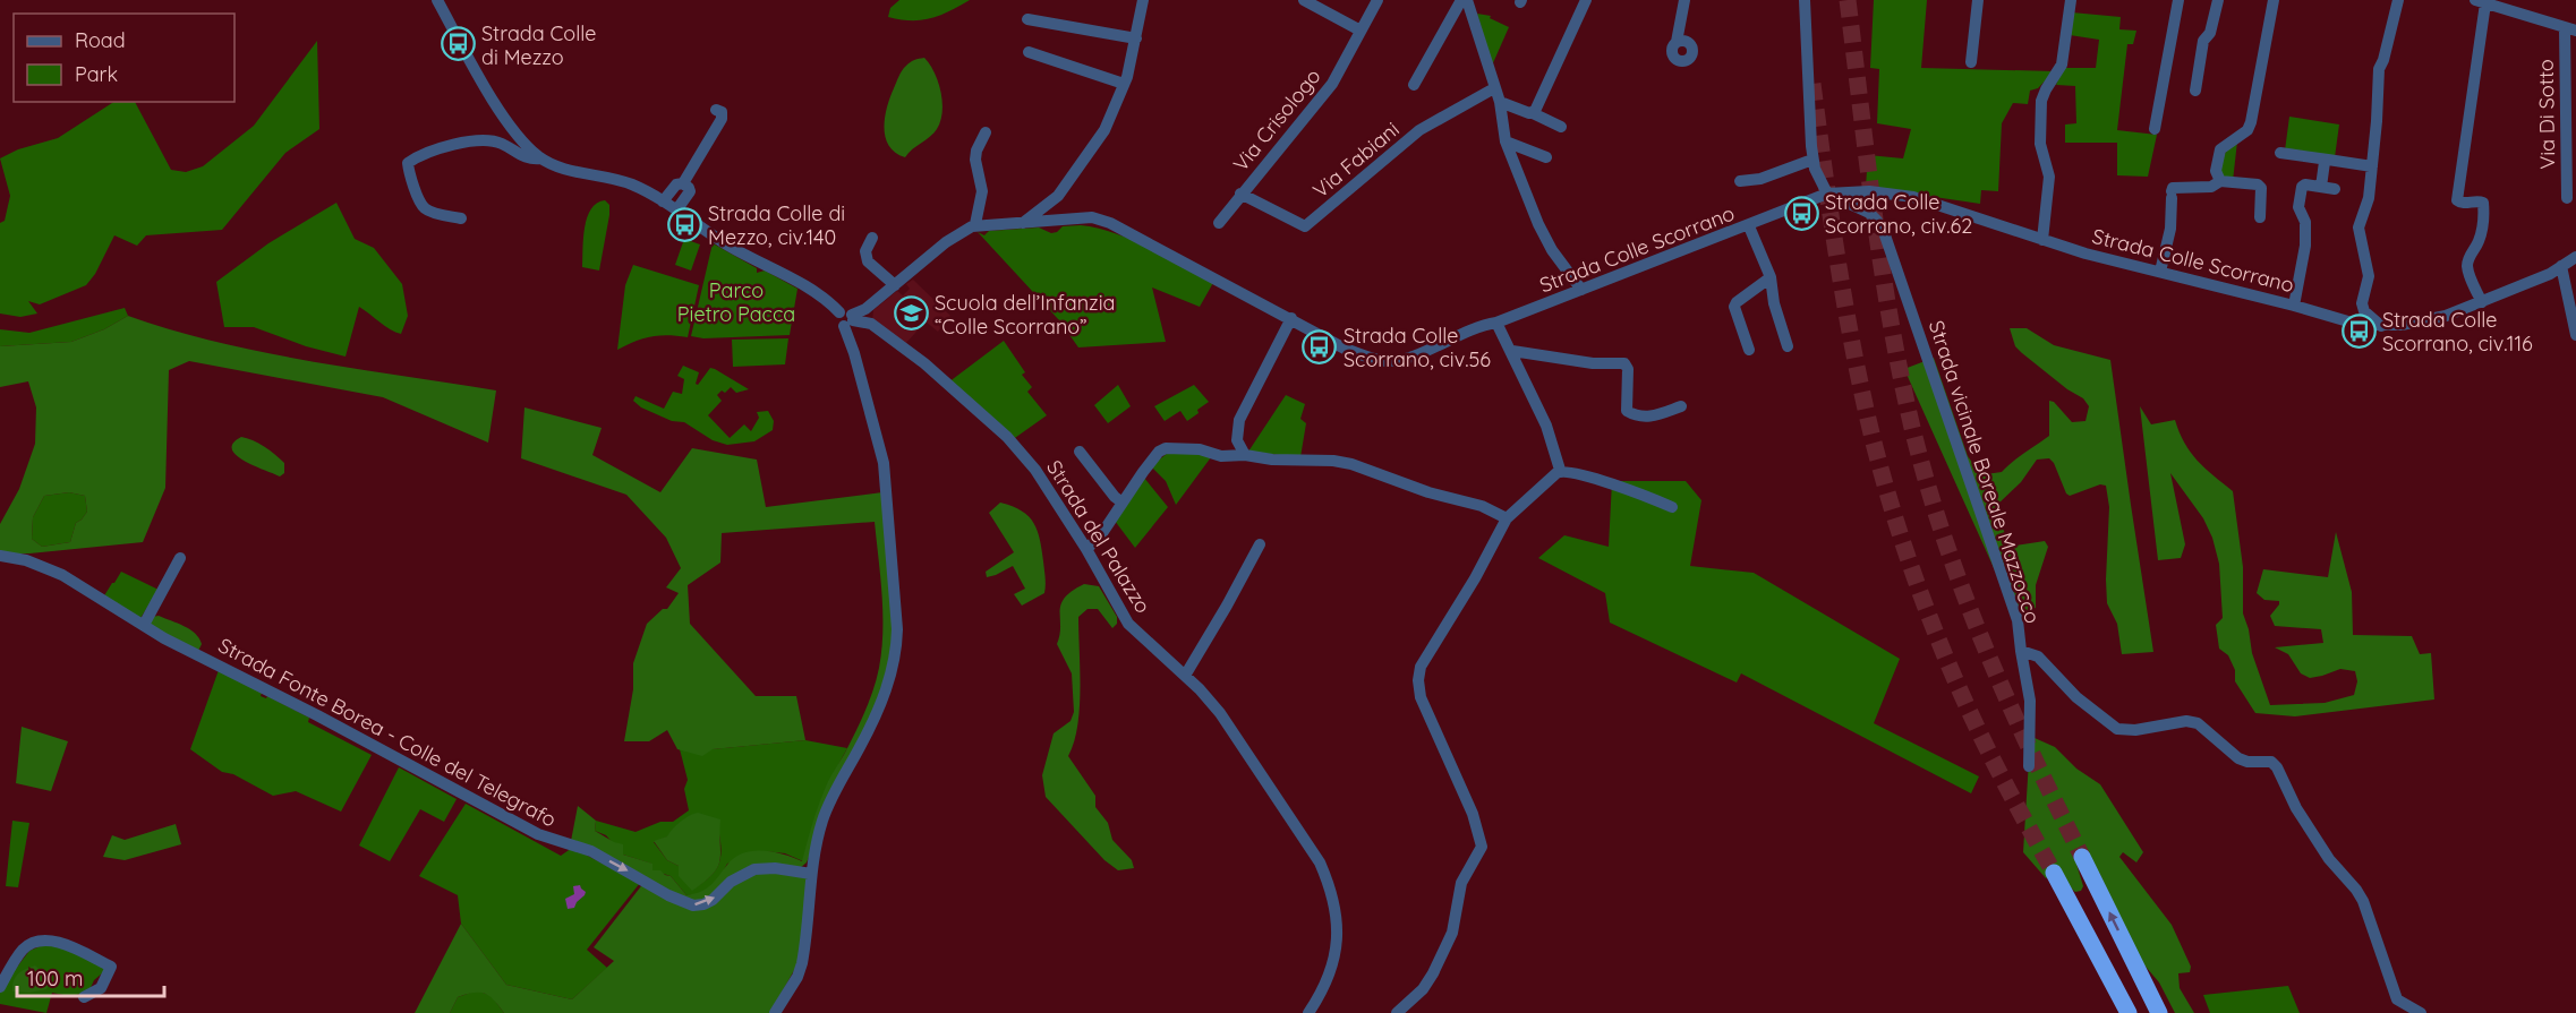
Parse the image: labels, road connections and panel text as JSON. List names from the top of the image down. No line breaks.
{"streets":{"street":["Via Di Sotto","Via Crisologo","Via Fabiani","Strada Colle Scorrano","Strada vicinale Boreale Mazzocco","Strada del Palazzo","Strada Fonte Borea - Colle del Telegrafo"]},"crossings":[["Via Crisologo","Via Fabiani"],["Strada Colle Scorrano","Strada vicinale Boreale Mazzocco"],["Strada Colle Scorrano","Strada del Palazzo"]],"one_way":["Strada Fonte Borea - Colle del Telegrafo"],"parks":["Parco Pietro Pacca"],"places":{"bus stop":["Strada Colle di Mezzo","Strada Colle Scorrano, civ.62","Strada Colle di Mezzo, civ.140","Strada Colle Scorrano, civ.116","Strada Colle Scorrano, civ.56"],"school or university":["Scuola dell’Infanzia “Colle Scorrano”"]},"legend":["Road","Park"],"scale_bar":"100 m"}
